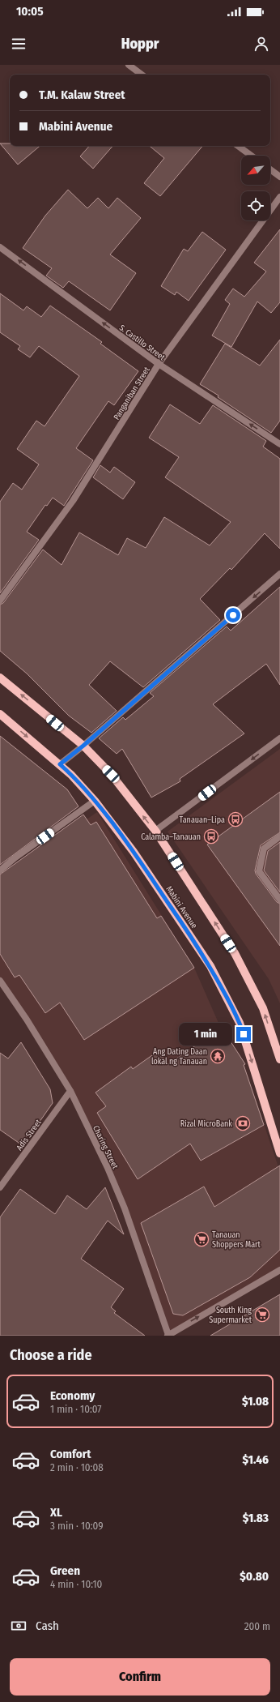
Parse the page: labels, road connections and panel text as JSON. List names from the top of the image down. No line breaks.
{"streets":{"main road":["Mabini Avenue"],"street":["S. Castillo Street","Panganiban Street","Adis Street","Charing Street"]},"crossings":[["S. Castillo Street","Panganiban Street"],["Adis Street","Charing Street"]],"one_way":["S. Castillo Street"],"places":{"bus stop":["Tanauan–Lipa","Calamba–Tanauan"],"temple":["Ang Dating Daan lokal ng Tanauan"],"bank":["Rizal MicroBank"],"supermarket":["Tanauan Shoppers Mart","South King Supermarket"]},"north":"bottom left","page":{"status":"10:05","header":"Hoppr","banner":["T.M. Kalaw Street","Mabini Avenue"],"bubble":"1 min","heading":"Choose a ride","list":[{"name":"Economy","note":"1 min · 10:07","value":"$1.08"},{"name":"Comfort","note":"2 min · 10:08","value":"$1.46"},{"name":"XL","note":"3 min · 10:09","value":"$1.83"},{"name":"Green","note":"4 min · 10:10","value":"$0.80"}],"pay":["Cash","200 m"],"buttons":"Confirm"}}
